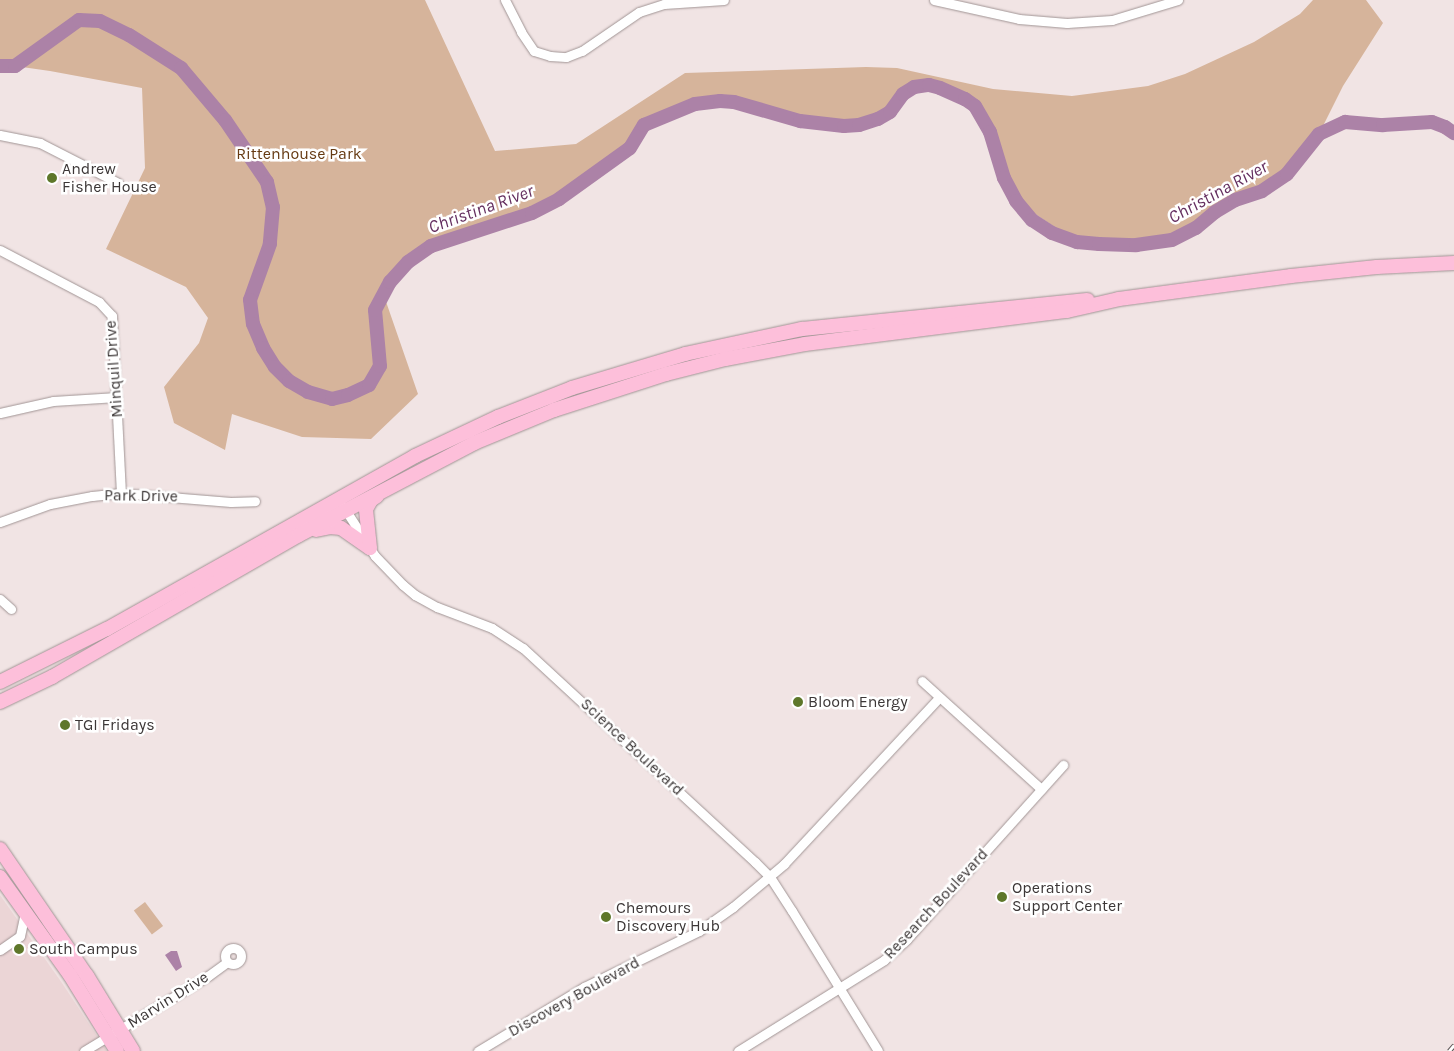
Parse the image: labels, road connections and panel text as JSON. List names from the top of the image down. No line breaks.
{"streets":{"street":["Minquil Drive","Park Drive","Science Boulevard","Research Boulevard","Discovery Boulevard","Marvin Drive"]},"crossings":[["Minquil Drive","Park Drive"],["Science Boulevard","Research Boulevard"],["Science Boulevard","Discovery Boulevard"]],"water":["Christina River"],"parks":["Rittenhouse Park"],"places":["Andrew Fisher House","Bloom Energy","TGI Fridays","Operations Support Center","Chemours Discovery Hub","South Campus"]}
